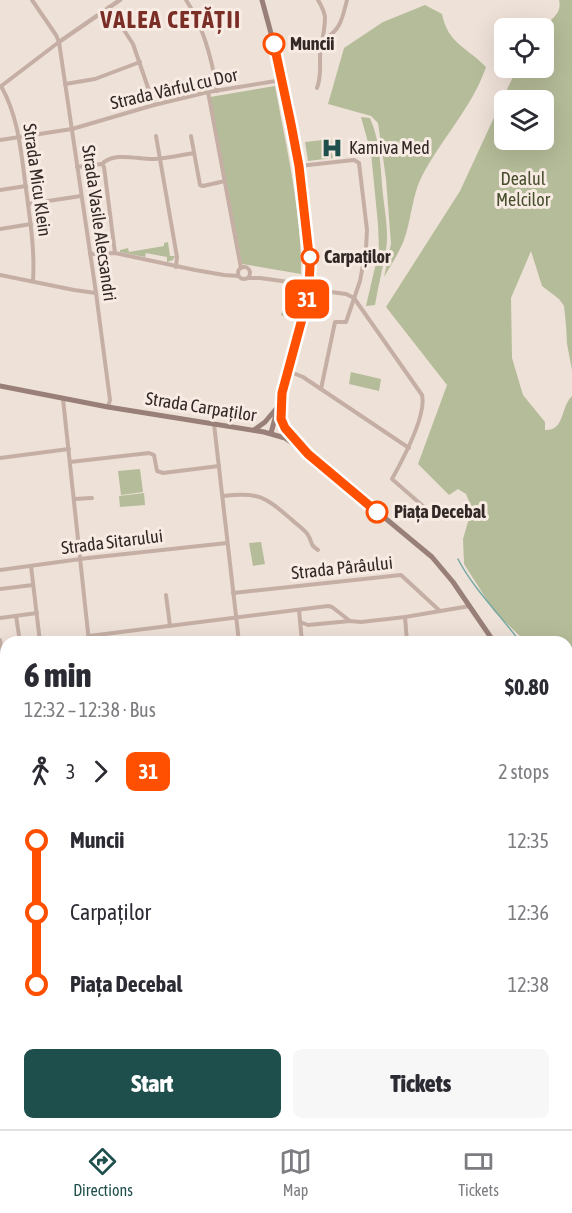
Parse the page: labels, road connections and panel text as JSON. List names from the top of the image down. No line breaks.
{"streets":{"main road":["Strada Carpaților"],"street":["Strada Vârful cu Dor","Strada Micu Klein","Strada Vasile Alecsandri","Strada Sitarului","Strada Pârâului"]},"crossings":[["Strada Vârful cu Dor","Strada Micu Klein"],["Strada Vârful cu Dor","Strada Vasile Alecsandri"],["Strada Vasile Alecsandri","Strada Carpaților"]],"districts":["VALEA CETĂȚII"],"parks":["Dealul Melcilor"],"places":{"other":["Muncii","Carpaților","Piața Decebal"],"hospital":["Kamiva Med"]},"lines":["bus line 31"],"page":{"on_map":"31","heading":["6 min","12:32 – 12:38 · Bus","$0.80"],"legs":["3","31","2 stops"],"list":[{"name":"Muncii","value":"12:35"},{"name":"Carpaților","value":"12:36"},{"name":"Piața Decebal","value":"12:38"}],"buttons":["Start","Tickets"],"tabs":["Directions","Map","Tickets"]}}
